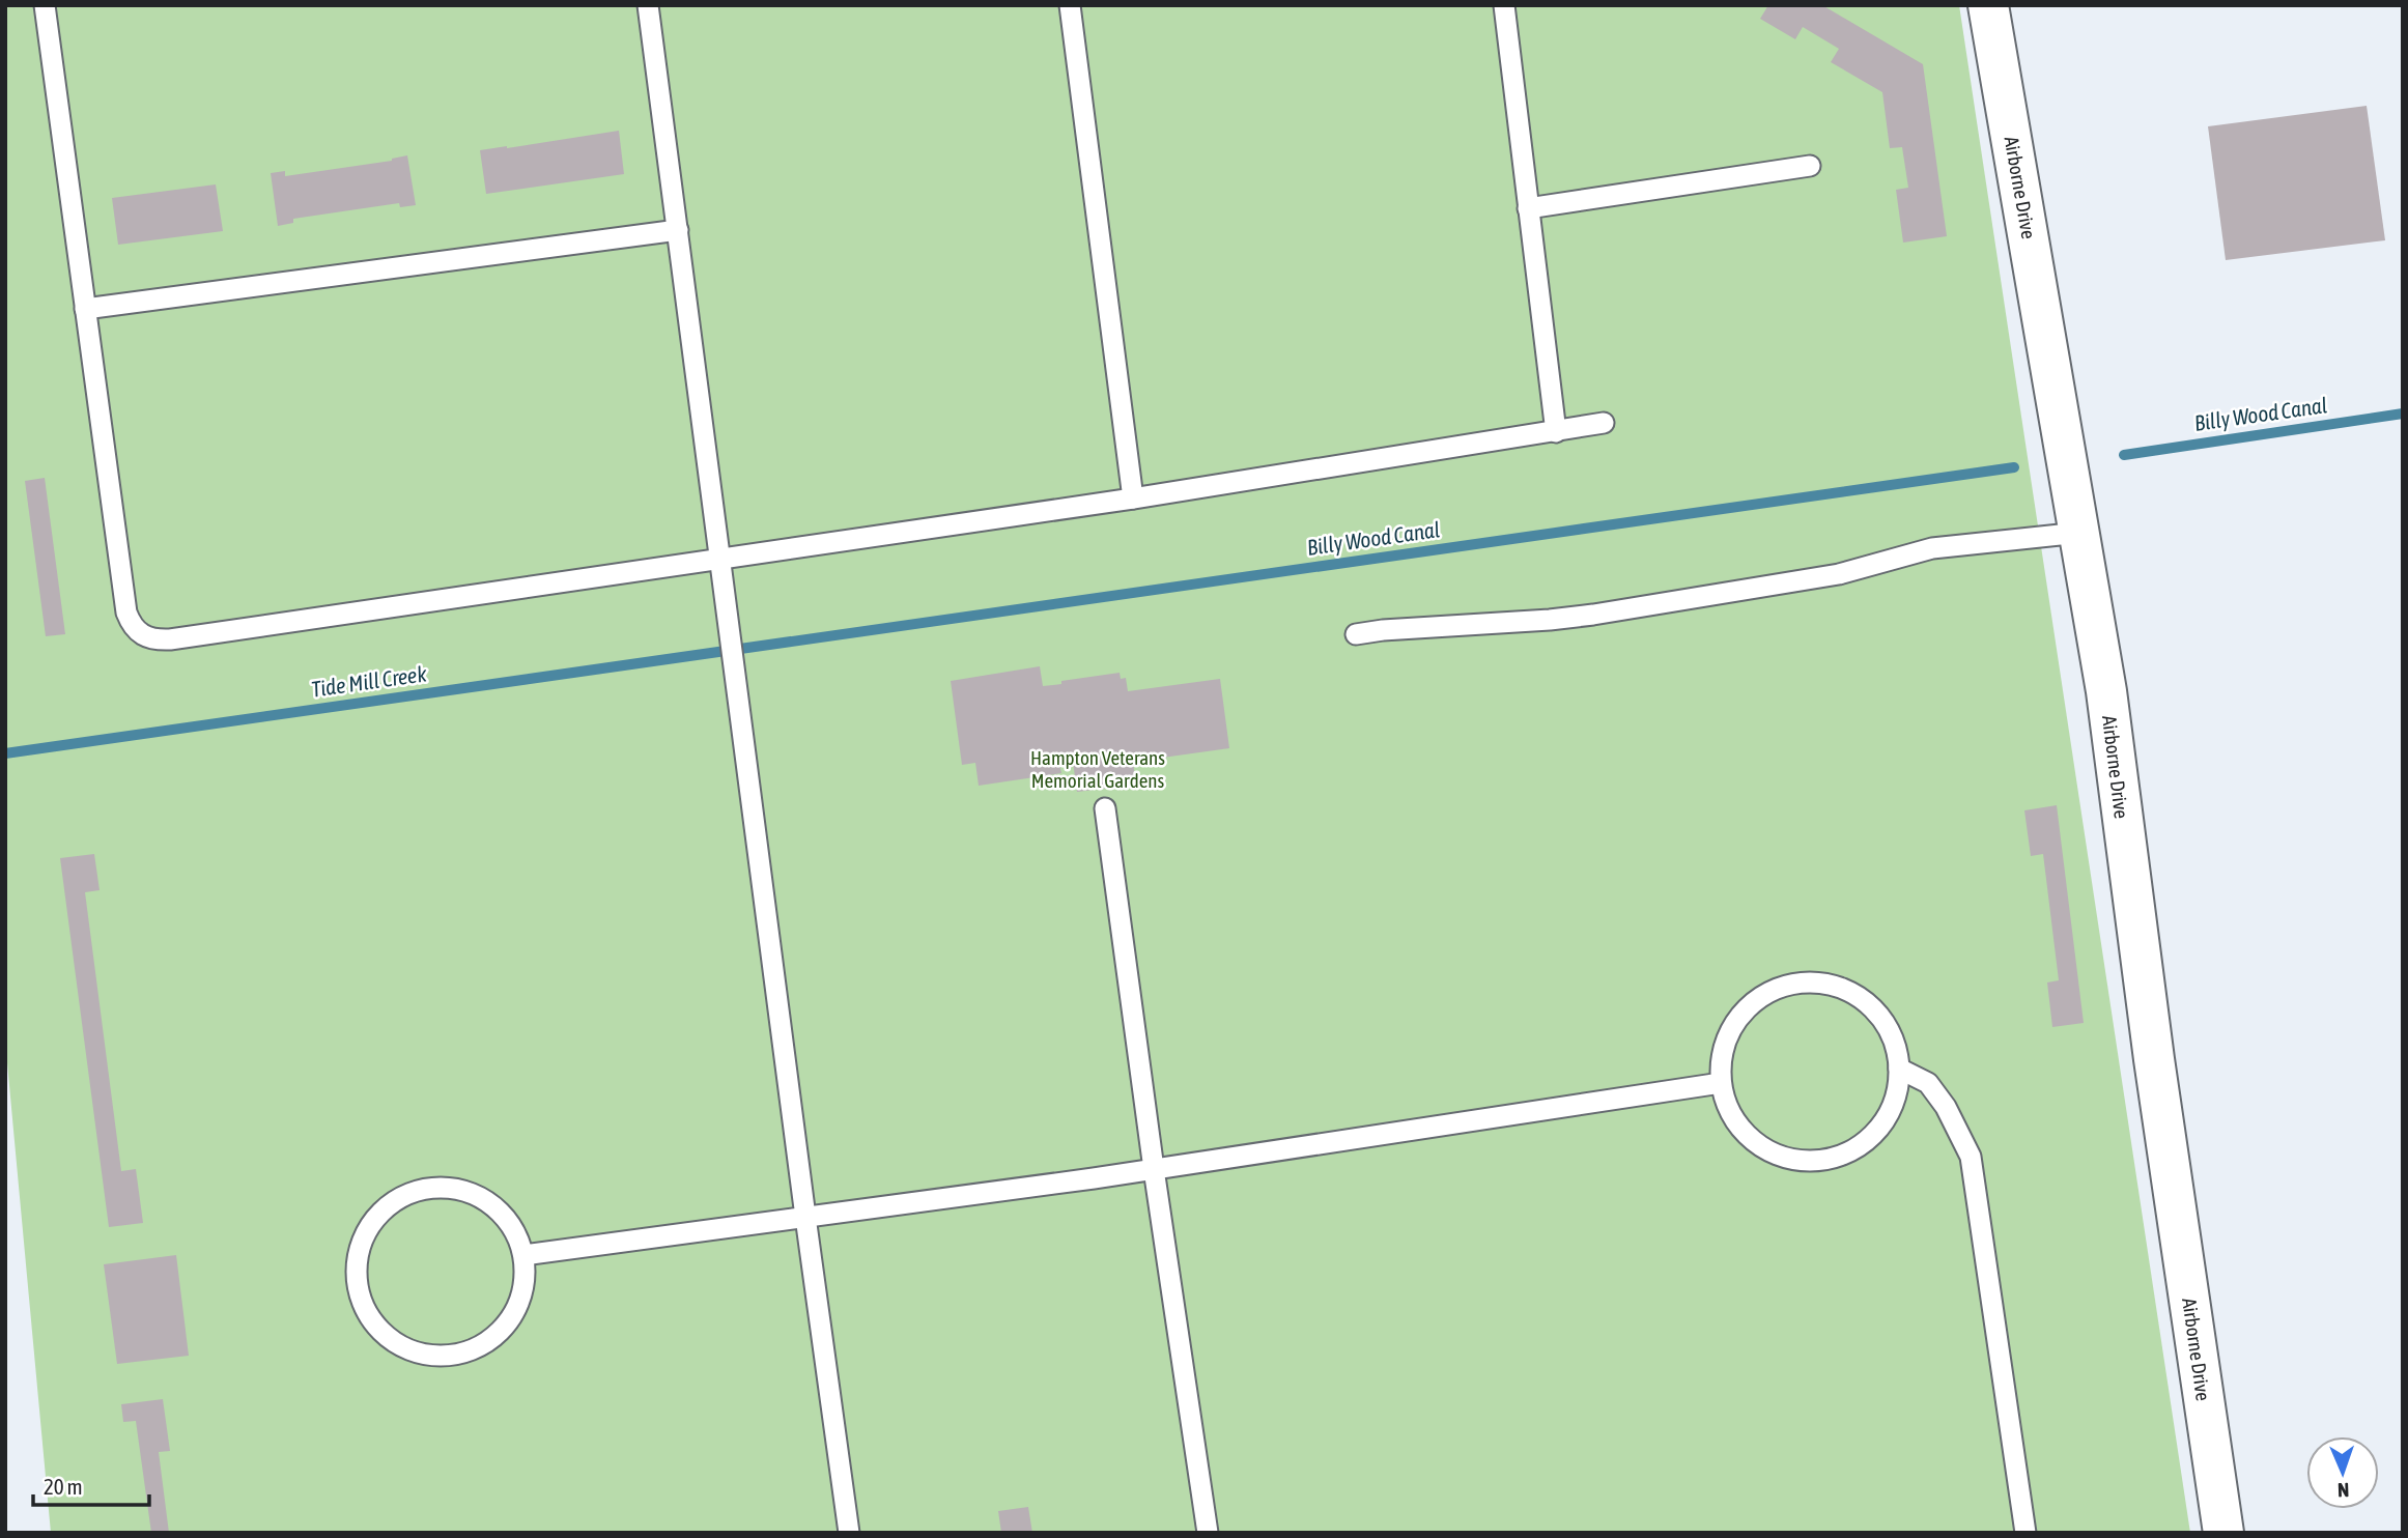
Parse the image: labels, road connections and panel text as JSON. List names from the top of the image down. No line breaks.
{"streets":{"street":["Airborne Drive"]},"water":["Billy Wood Canal","Tide Mill Creek"],"parks":["Hampton Veterans Memorial Gardens"],"scale_bar":"20 m","north":"bottom"}
